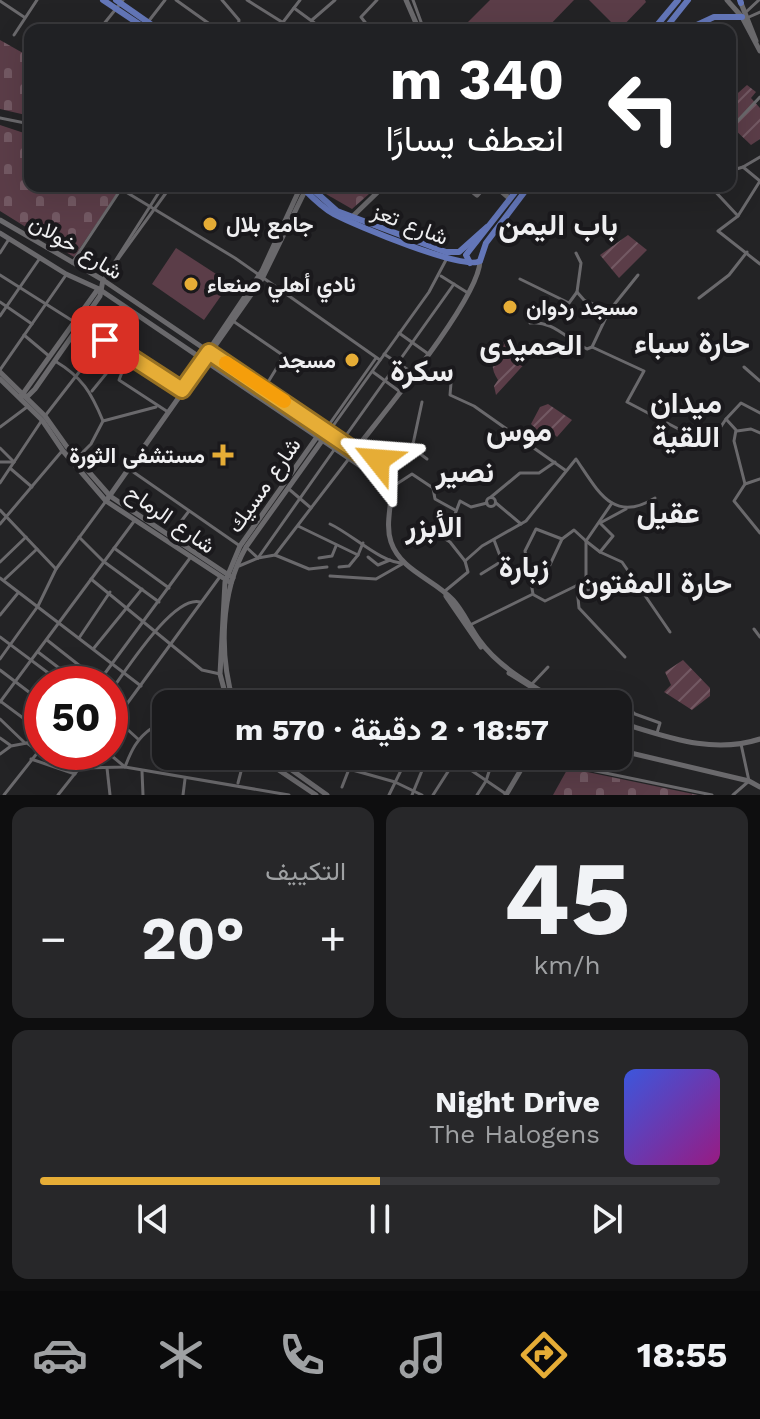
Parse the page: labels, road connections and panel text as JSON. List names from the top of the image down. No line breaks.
{"streets":{"main road":["شارع تعز"],"street":["شارع خولان","شارع مسيك","شارع الرماح"]},"crossings":[["شارع خولان","شارع مسيك"],["شارع مسيك","شارع الرماح"]],"districts":["باب اليمن","حارة سباء","الحميدى","سكرة","ميدان اللقية","موس","نصير","عقيل","الأبزر","زبارة","حارة المفتون"],"places":{"other":["جامع بلال","نادي أهلي صنعاء","مسجد ردوان","مسجد"],"health":["مستشفى الثورة"]},"page":{"turn":["340 m","انعطف يسارًا"],"limit":"50","trip":"18:57 · 2 دقيقة · 570 m","tile":[["45","km/h"],"التكييف"],"heat":["−","20°","+"],"song":["Night Drive","The Halogens"],"tabs":"18:55"}}
